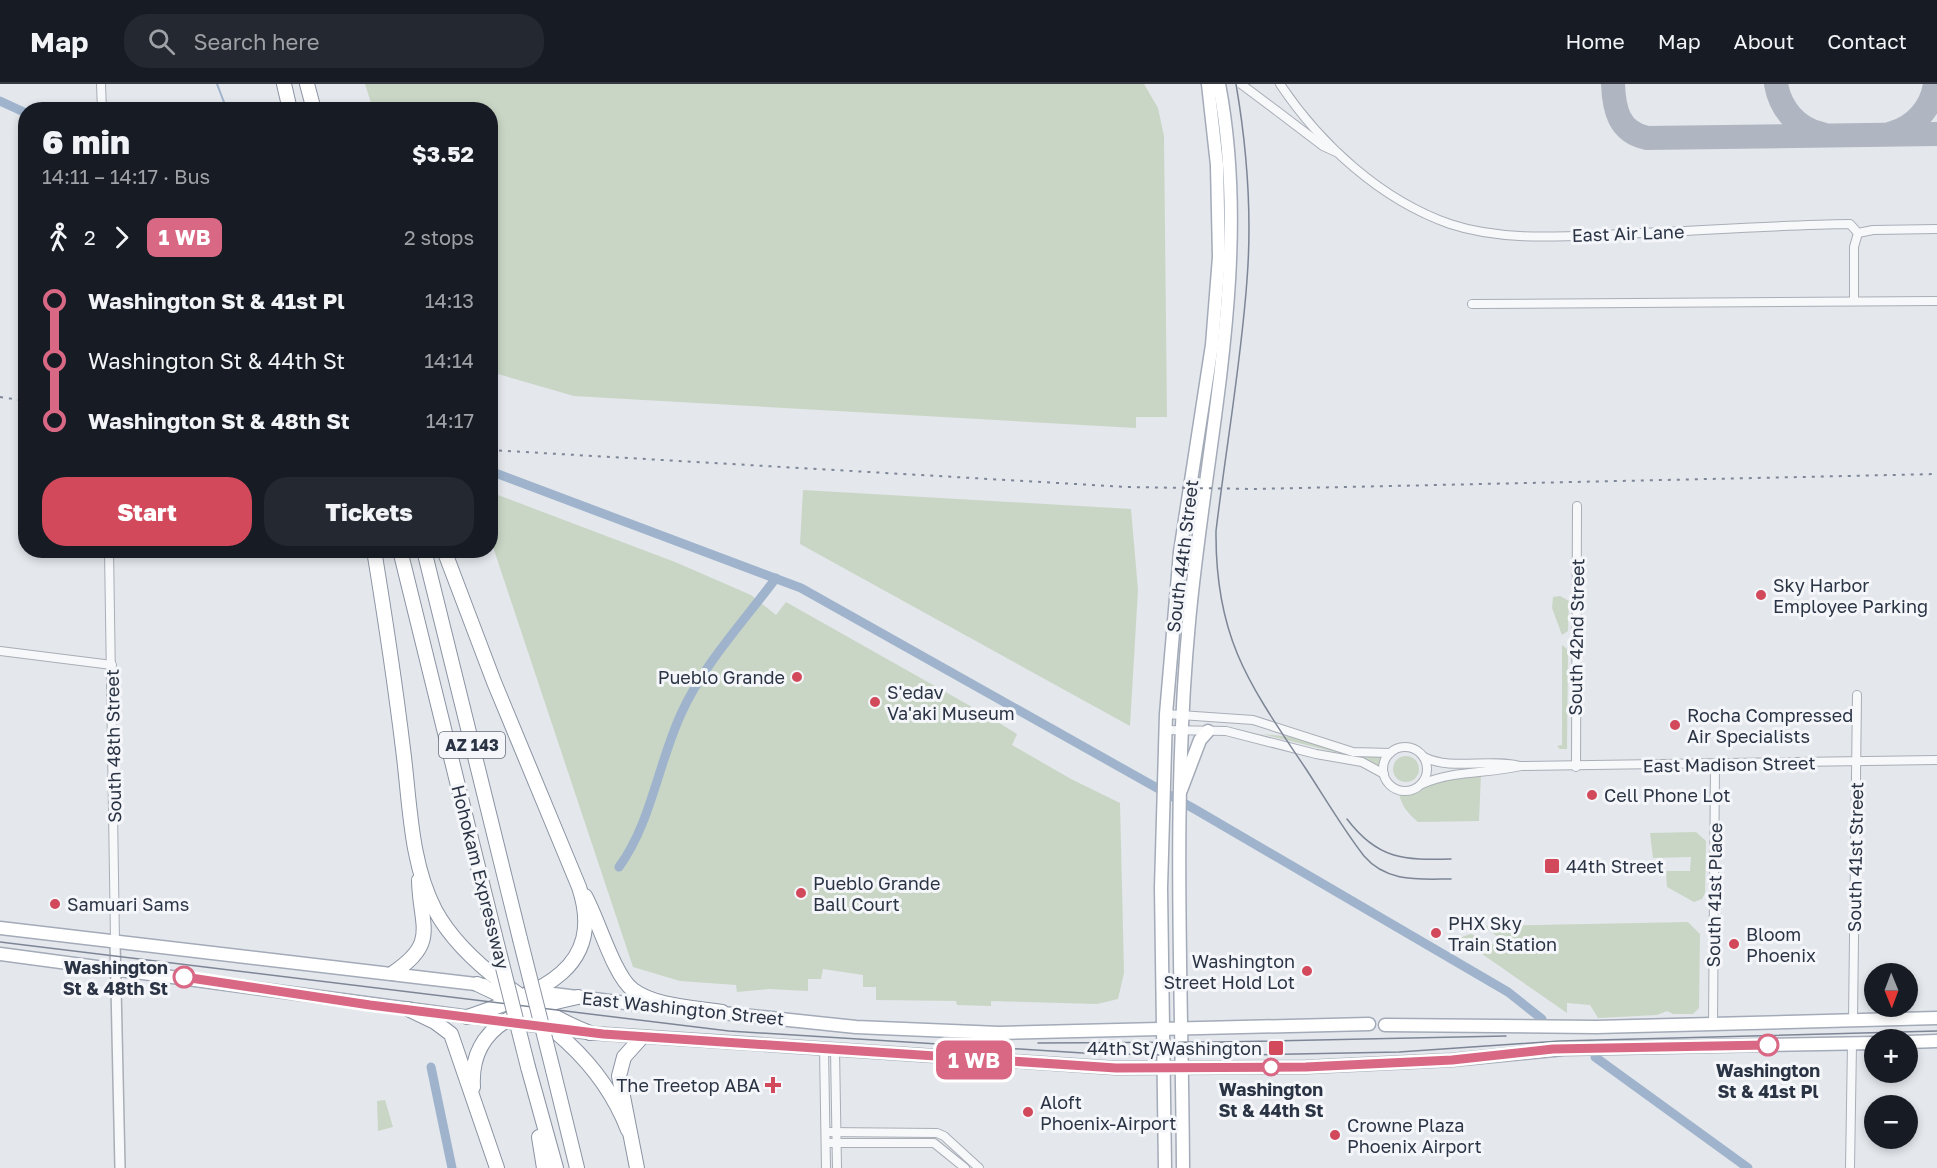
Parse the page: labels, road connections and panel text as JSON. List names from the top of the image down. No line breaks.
{"streets":{"highway":["AZ 143","Hohokam Expressway"],"main road":["South 44th Street","East Washington Street"],"street":["East Air Lane","South 42nd Street","South 48th Street","East Madison Street","South 41st Street","South 41st Place"]},"crossings":[["South 44th Street","East Washington Street"],["South 42nd Street","East Madison Street"],["East Madison Street","South 41st Street"],["East Madison Street","South 41st Place"]],"places":{"other":["Sky Harbor Employee Parking","Pueblo Grande","S'edav Va'aki Museum","Rocha Compressed Air Specialists","Cell Phone Lot","Pueblo Grande Ball Court","Samuari Sams","PHX Sky Train Station","Bloom Phoenix","Washington Street Hold Lot","Washington St & 48th St","Washington St & 41st Pl","Washington St & 44th St","Aloft Phoenix-Airport","Crowne Plaza Phoenix Airport"],"transit":["44th Street","44th St/Washington"],"health":["The Treetop ABA"]},"north":"bottom","page":{"header":"Map","search":"Search here","nav":["Home","Map","About","Contact"],"on_map":"1 WB","heading":["6 min","14:11 – 14:17 · Bus","$3.52"],"legs":["2","1 WB","2 stops"],"list":[{"name":"Washington St & 41st Pl","value":"14:13"},{"name":"Washington St & 44th St","value":"14:14"},{"name":"Washington St & 48th St","value":"14:17"}],"buttons":["Start","Tickets"],"map_buttons":["+","−"]}}
